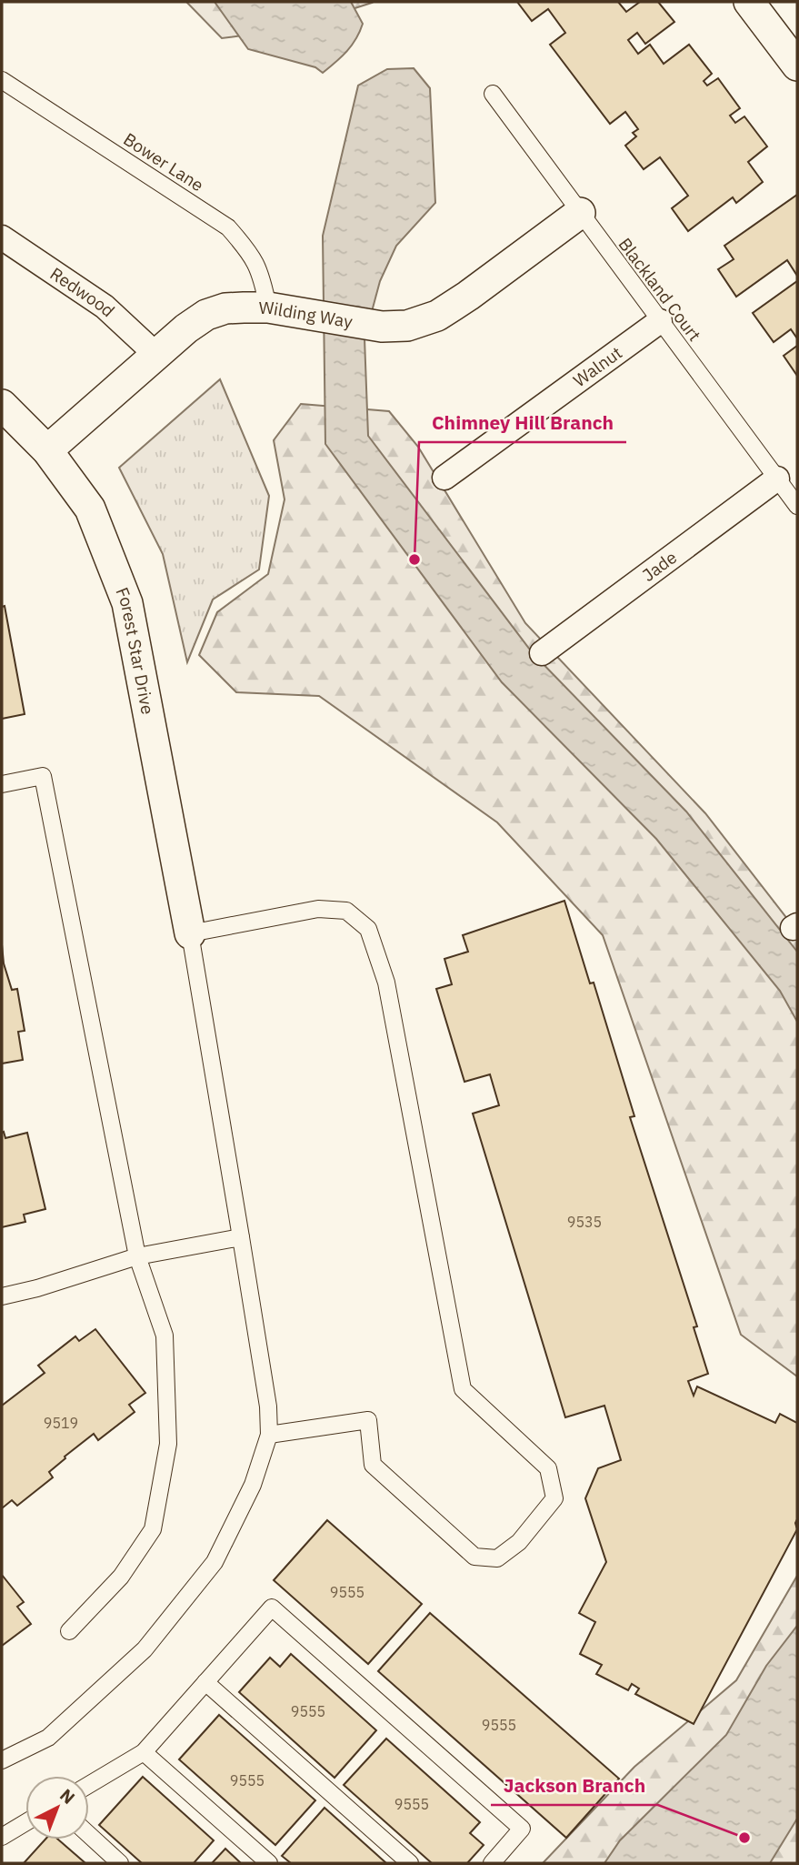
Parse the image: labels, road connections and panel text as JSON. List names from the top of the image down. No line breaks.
{"streets":{"street":["Redwood","Wilding Way","Walnut","Jade","Forest Star Drive"],"lane":["Bower Lane","Blackland Court"]},"crossings":[["Bower Lane","Wilding Way"],["Blackland Court","Wilding Way"],["Blackland Court","Walnut"],["Blackland Court","Jade"],["Redwood","Wilding Way"],["Wilding Way","Forest Star Drive"]],"places":["Chimney Hill Branch","Jackson Branch"],"house_numbers":["9535","9519","9555","9555","9555","9555","9555"],"north":"top right"}
